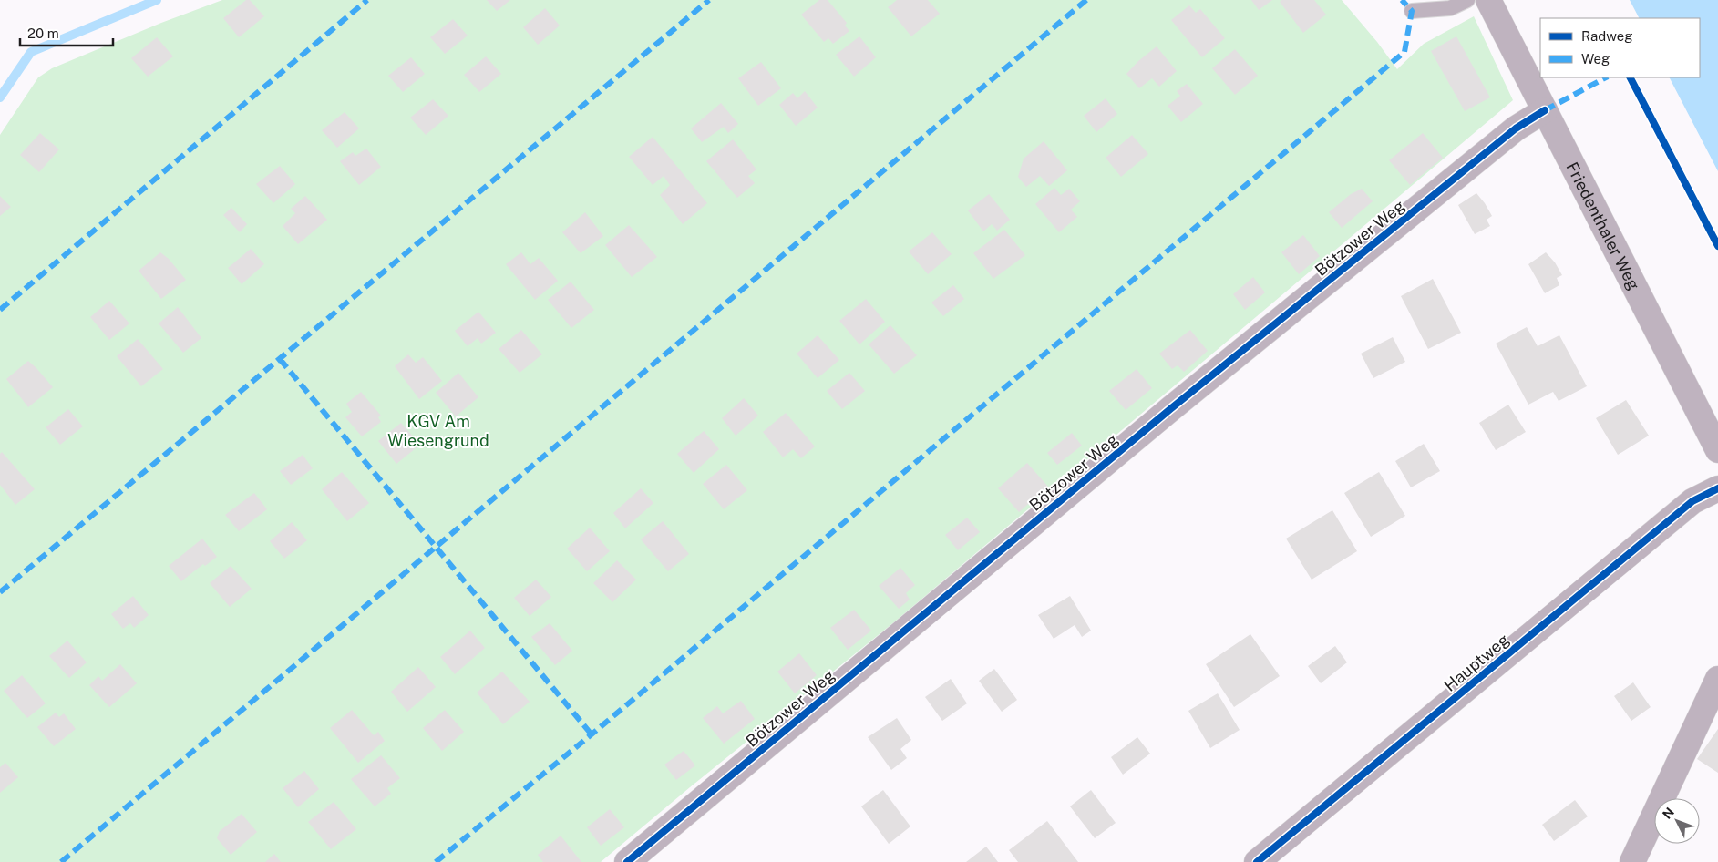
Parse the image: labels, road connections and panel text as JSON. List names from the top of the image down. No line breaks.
{"streets":{"street":["Friedenthaler Weg","Bötzower Weg","Hauptweg"]},"crossings":[["Friedenthaler Weg","Bötzower Weg"]],"parks":["KGV Am Wiesengrund"],"legend":["Radweg","Weg"],"scale_bar":"20 m","north":"top left"}
